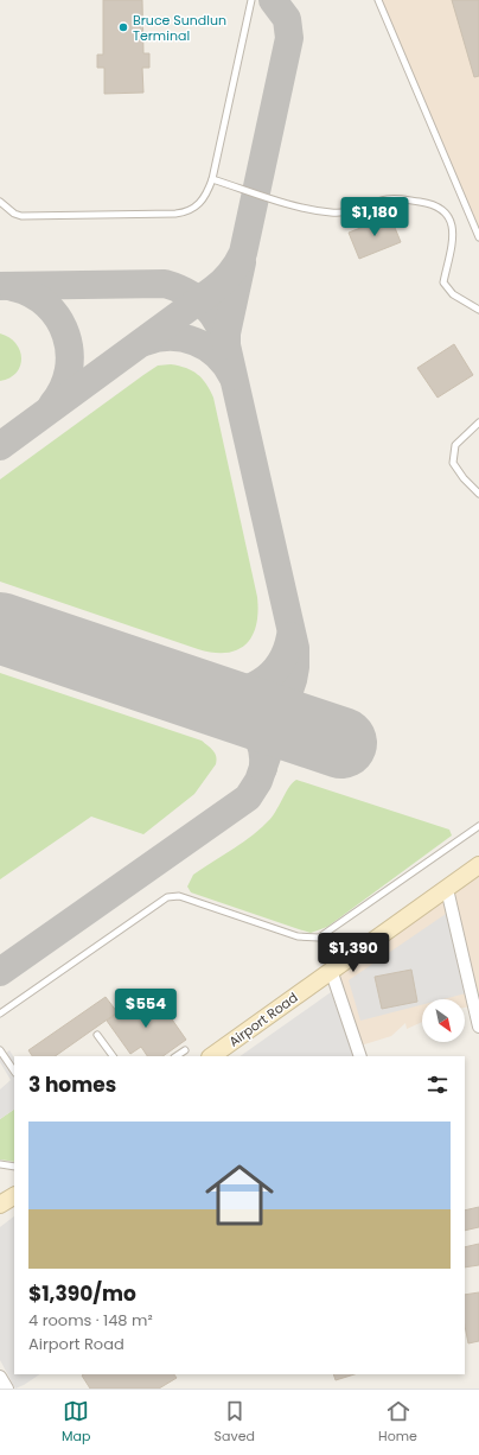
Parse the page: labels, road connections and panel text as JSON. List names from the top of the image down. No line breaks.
{"streets":{"main road":["Airport Road"]},"places":["Bruce Sundlun Terminal"],"north":"bottom right","page":{"price":["$1,180","$1,390","$554"],"heading":"3 homes","list":[{"name":"$1,390/mo","note":"4 rooms · 148 m² · Airport Road"}],"tabs":["Map","Saved","Home"]}}
